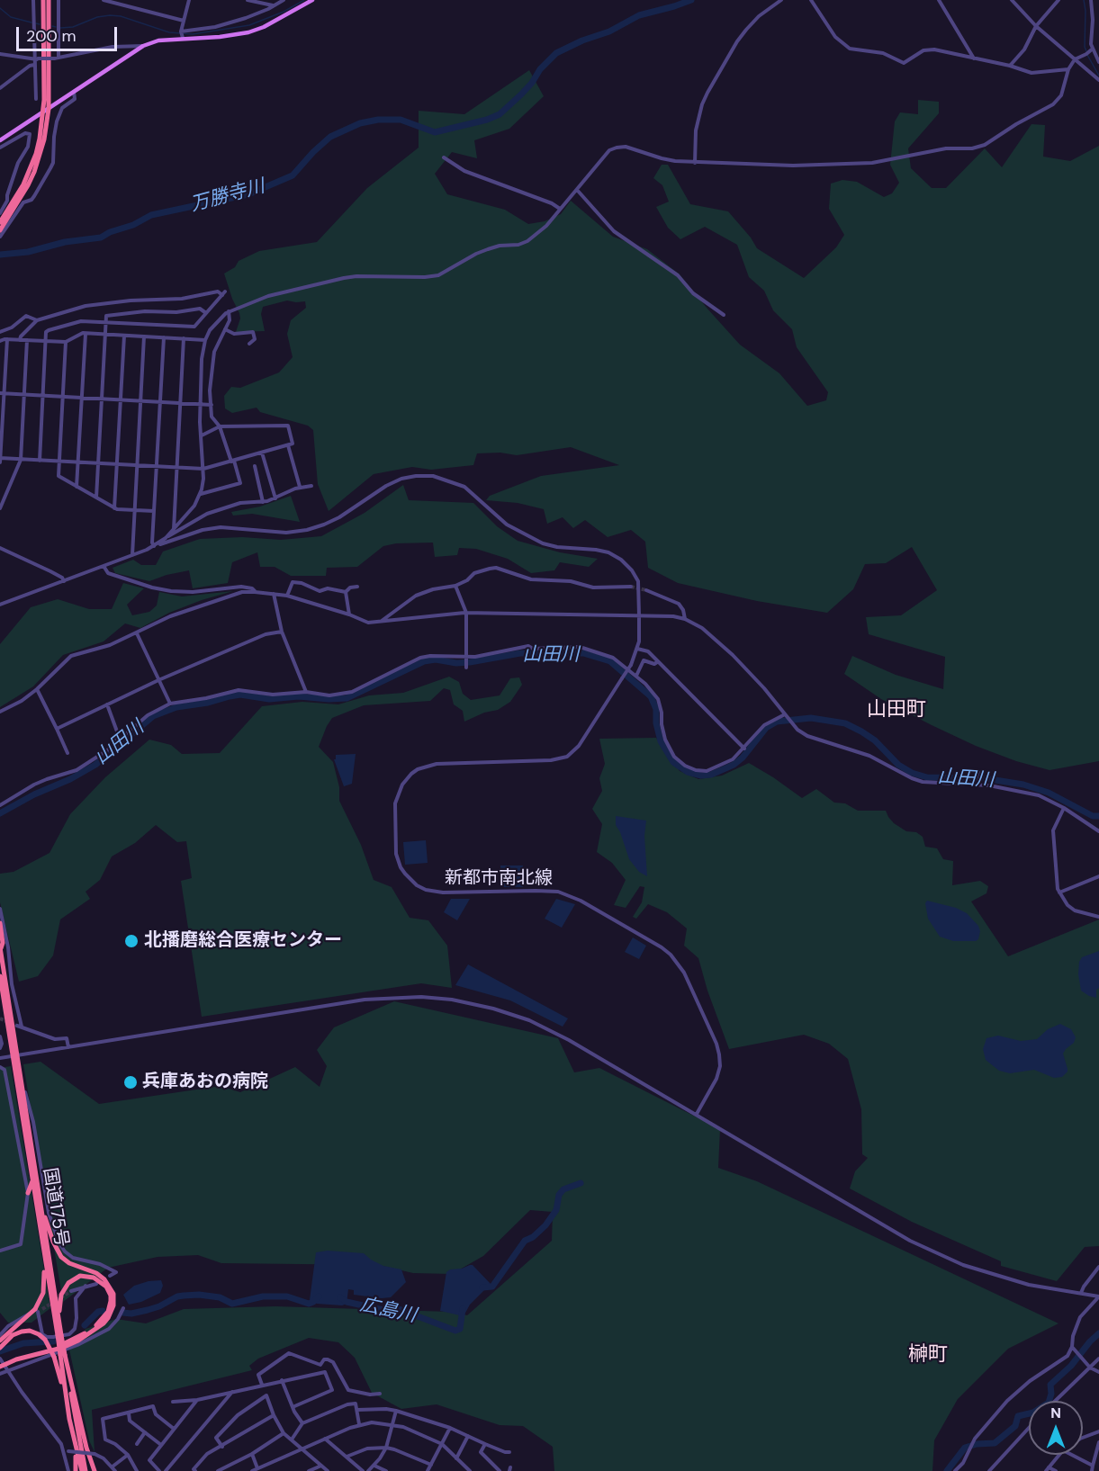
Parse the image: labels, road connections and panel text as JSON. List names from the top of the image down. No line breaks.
{"streets":{"highway":["国道175号"],"street":["新都市南北線"]},"districts":["山田町","榊町"],"water":["万勝寺川","山田川","広島川"],"places":["北播磨総合医療センター","兵庫あおの病院"],"scale_bar":"200 m","north":"top"}
